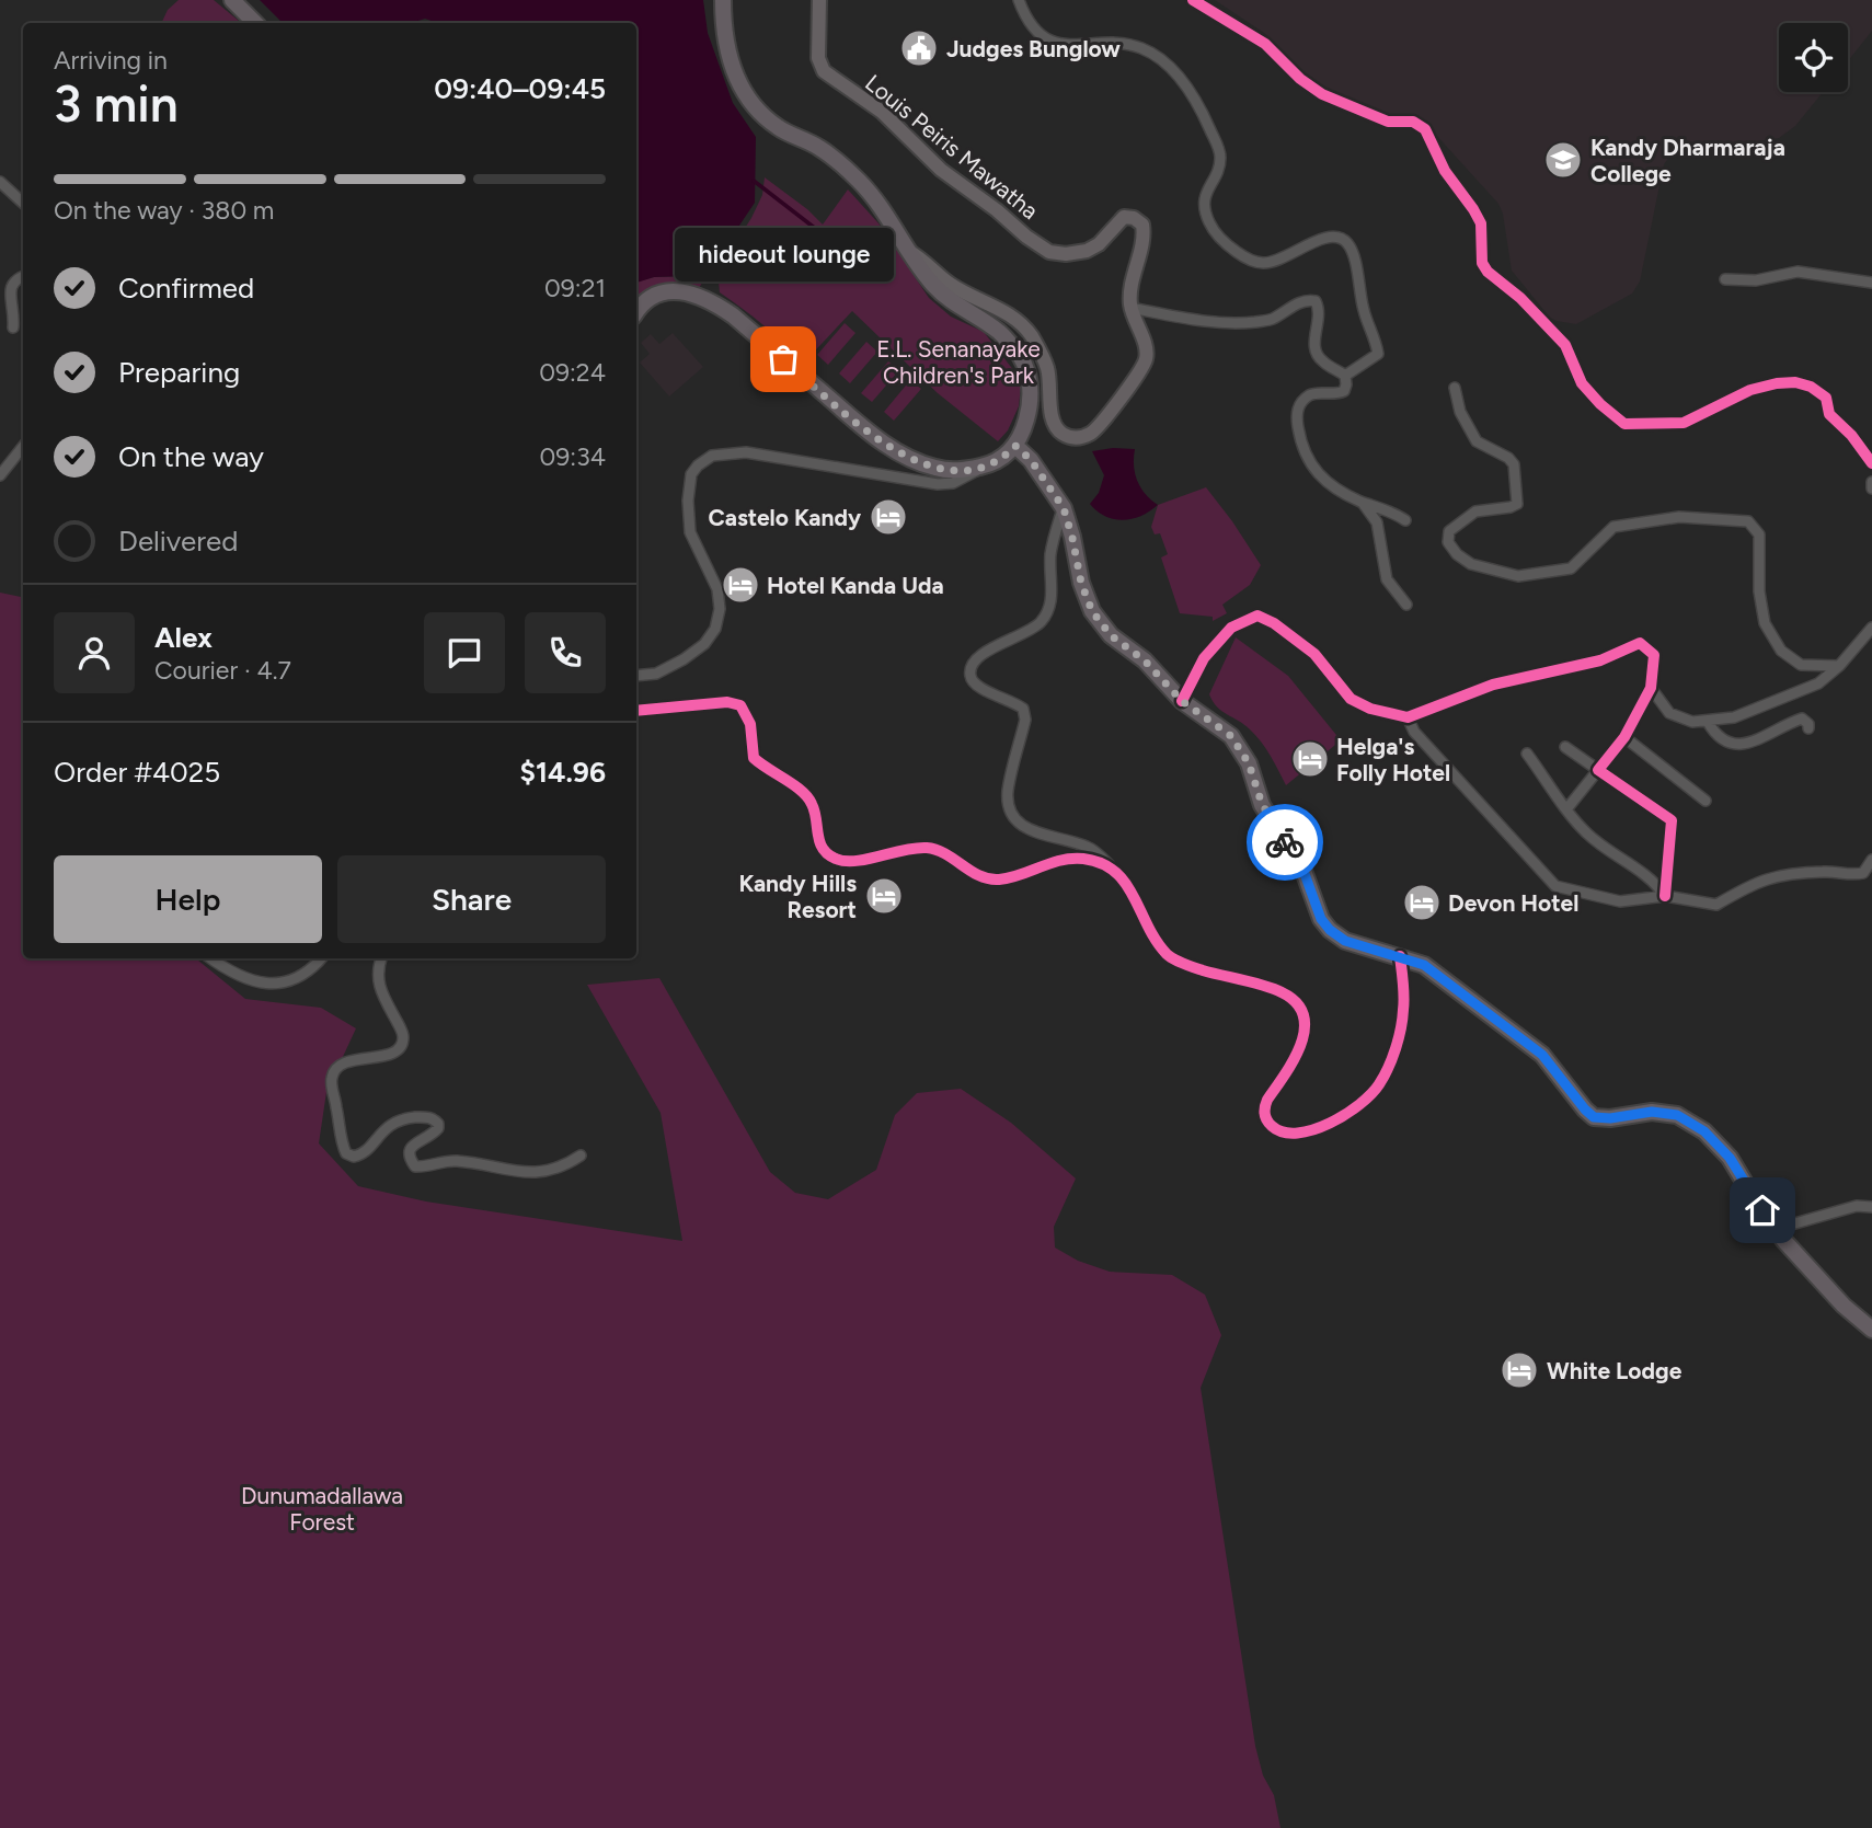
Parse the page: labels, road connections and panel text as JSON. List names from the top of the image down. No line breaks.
{"streets":{"main road":["Louis Peiris Mawatha"]},"parks":["E.L. Senanayake Children's Park","Dunumadallawa Forest"],"places":{"public building":["Judges Bunglow"],"school or university":["Kandy Dharmaraja College"],"other":["hideout lounge"],"hotel":["Castelo Kandy","Hotel Kanda Uda","Helga's Folly Hotel","Kandy Hills Resort","Devon Hotel","White Lodge"]},"page":{"heading":["3 min","Arriving in","09:40–09:45"],"panel":["Alex","Courier · 4.7","Order #4025","$14.96"],"bar":"On the way · 380 m","bubble":"hideout lounge","list":[["Confirmed","09:21"],["Preparing","09:24"],["On the way","09:34"],"Delivered"],"buttons":["Help","Share"]}}
